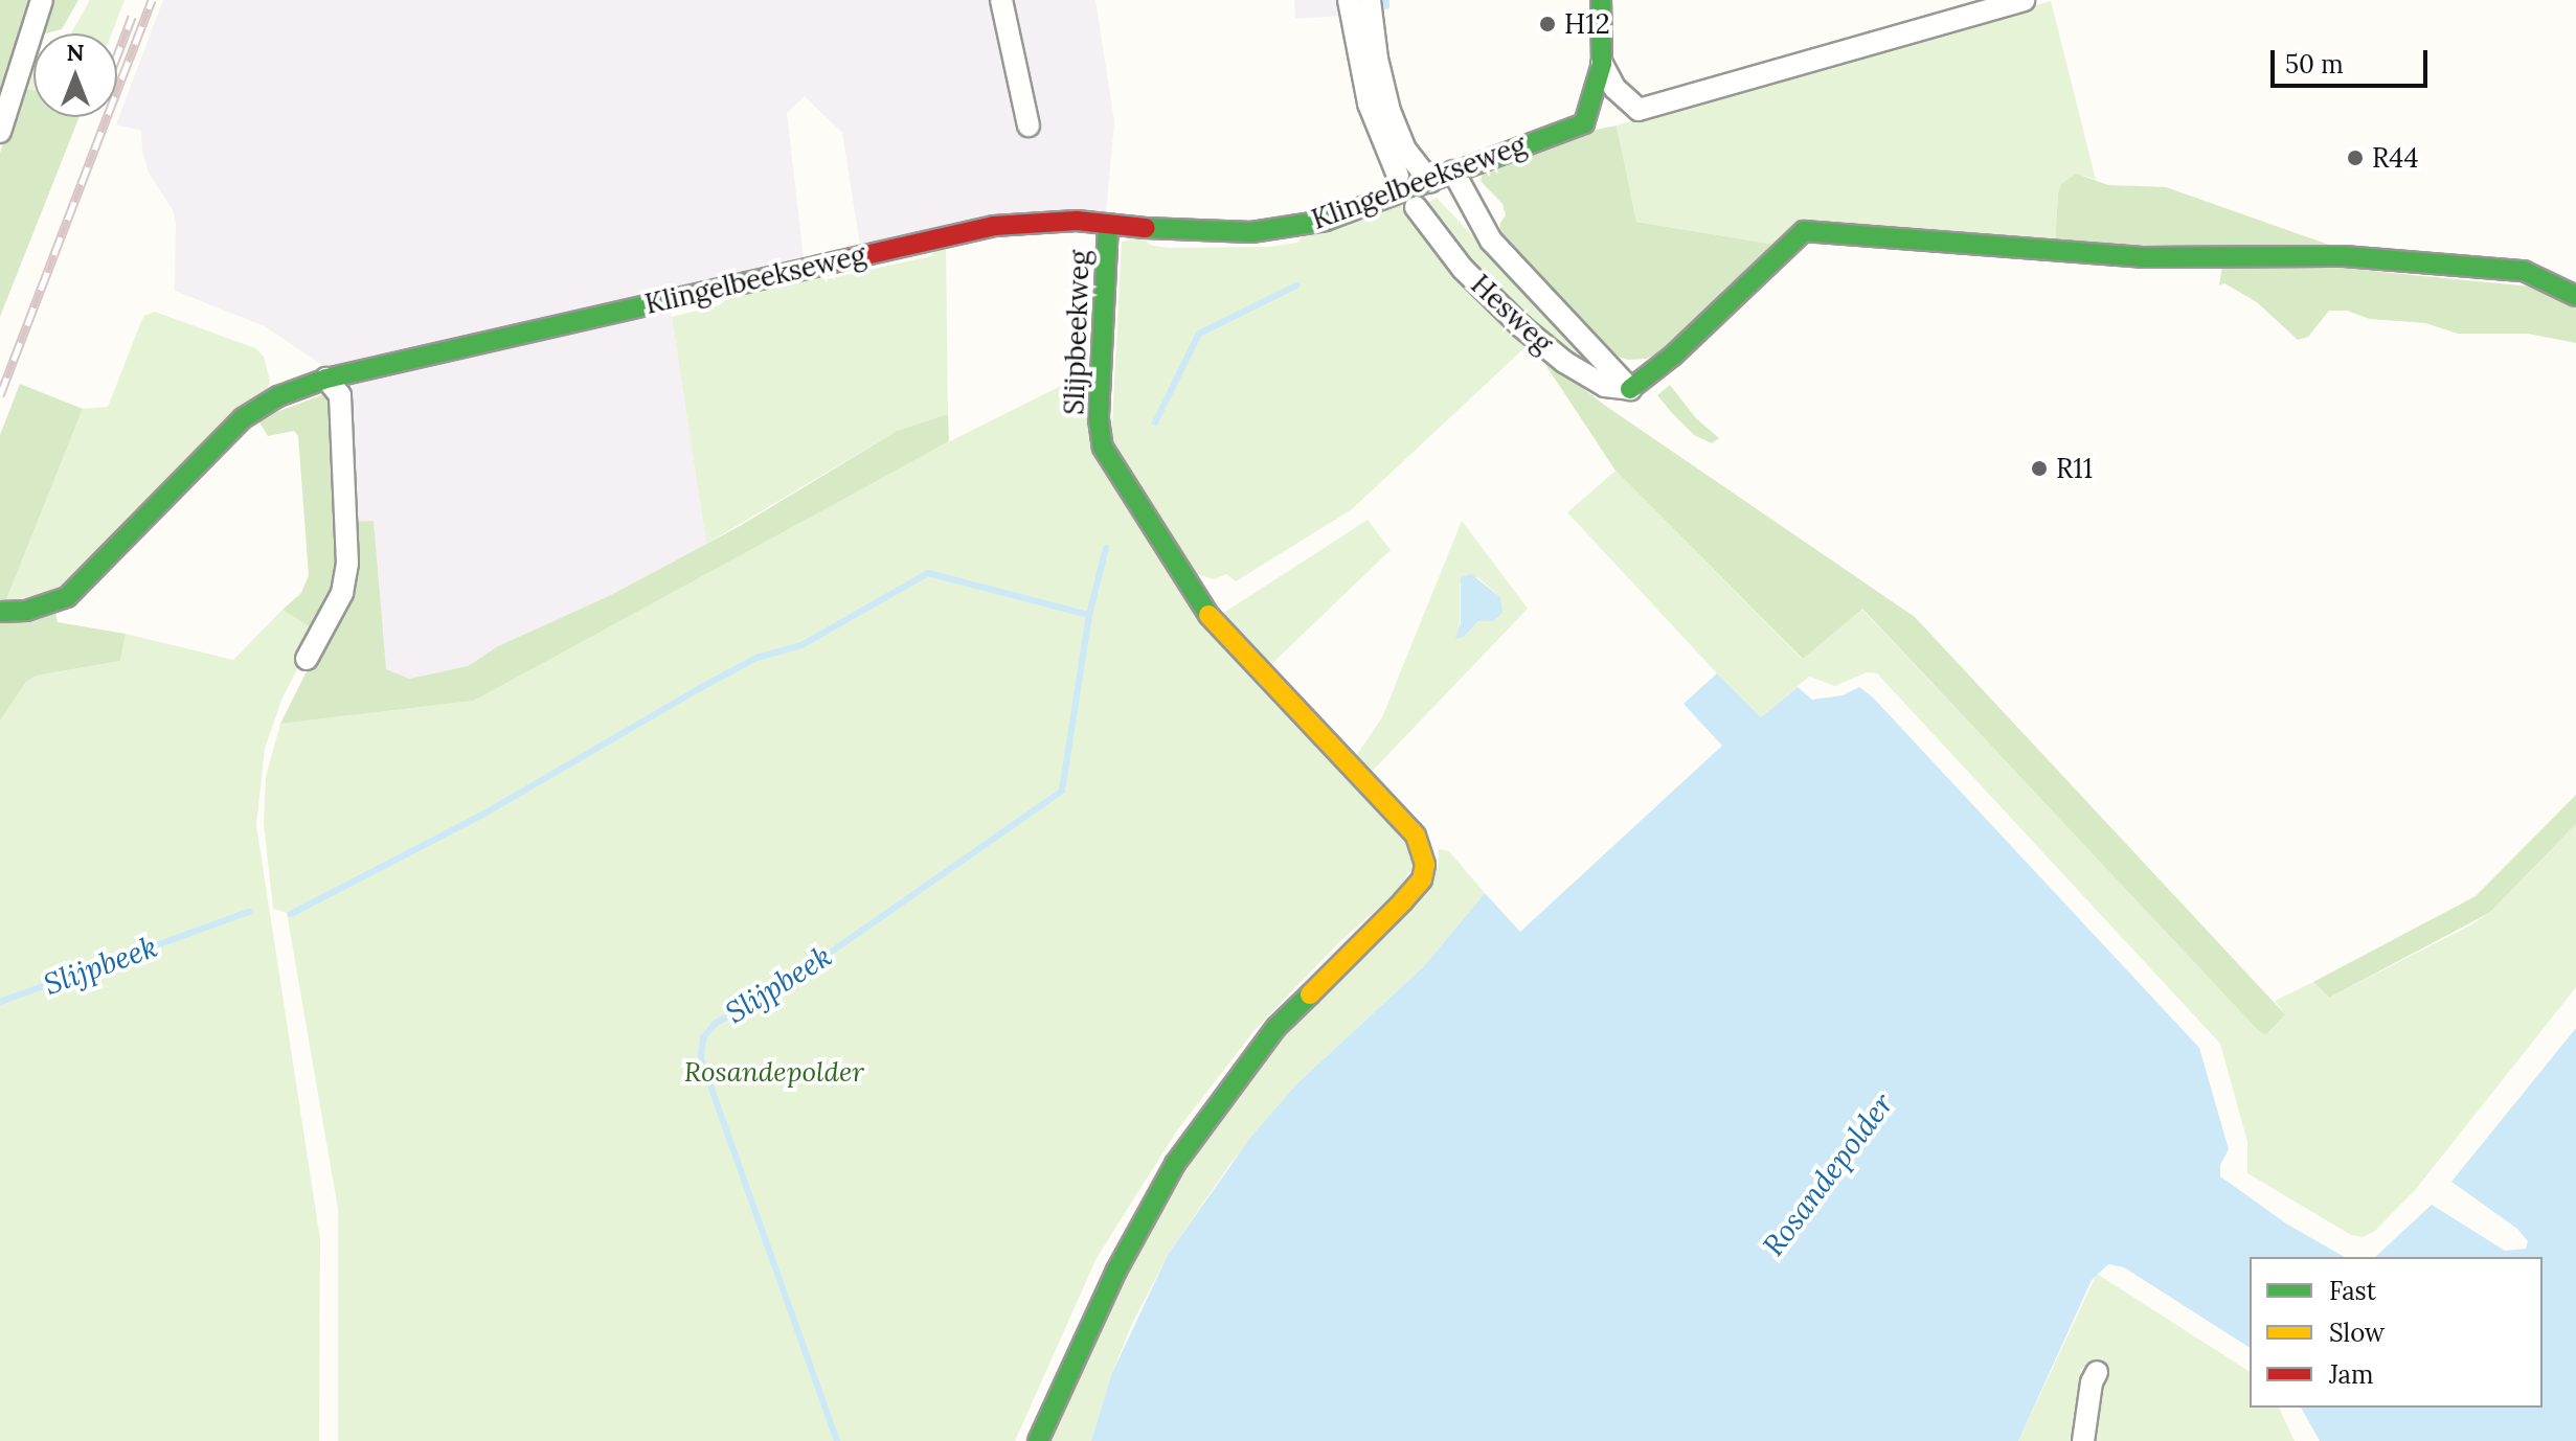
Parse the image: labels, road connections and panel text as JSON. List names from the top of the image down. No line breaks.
{"streets":{"street":["Klingelbeekseweg","Hesweg","Slijpbeekweg"]},"crossings":[["Klingelbeekseweg","Slijpbeekweg"]],"water":["Slijpbeek","Rosandepolder"],"parks":["Rosandepolder"],"places":["H12","R44","R11"],"legend":["Fast","Slow","Jam"],"scale_bar":"50 m","north":"top"}
